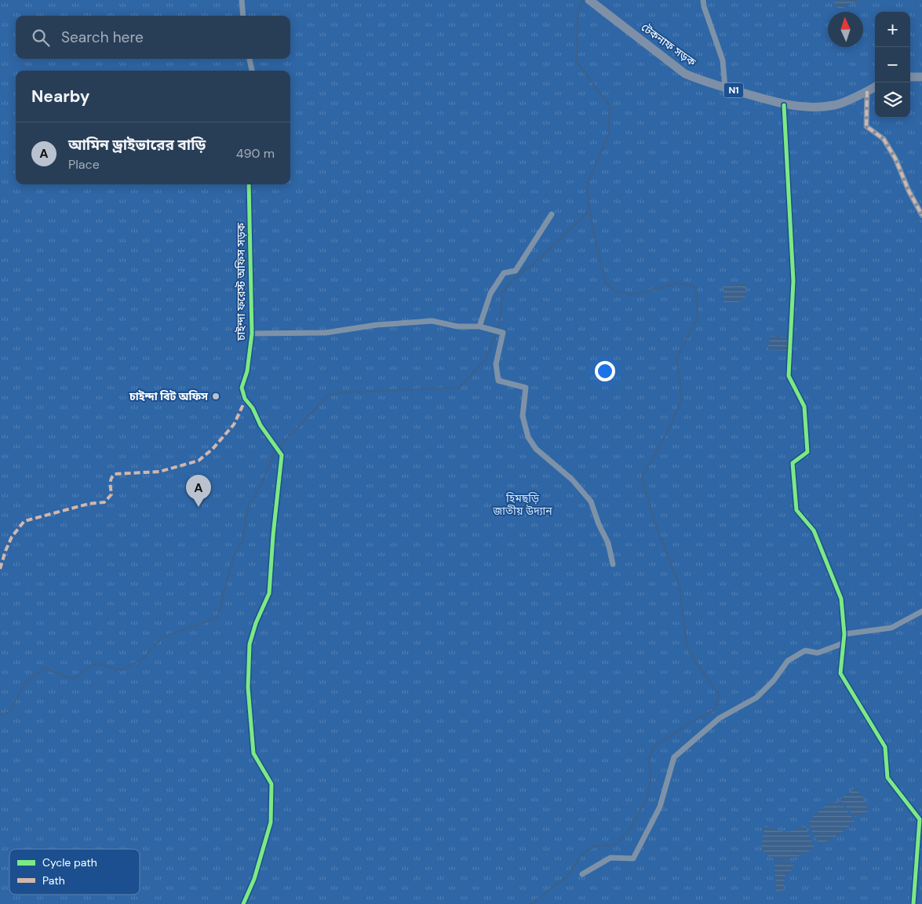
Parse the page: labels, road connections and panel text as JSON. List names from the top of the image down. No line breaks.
{"streets":{"highway":["টেকনাফ সড়ক","N1"],"street":["চাইন্দা ফরেস্ট অফিস সড়ক"]},"parks":["হিমছড়ি জাতীয় উদ্যান"],"places":["চাইন্দা বিট অফিস"],"legend":["Cycle path","Path"],"north":"top","page":{"map_buttons":["+","−"],"search":"Search here","heading":"Nearby","list":[{"mark":"A","name":"আমিন ড্রাইভারের বাড়ি","note":"Place","value":"490 m"}],"pins":"A"}}
